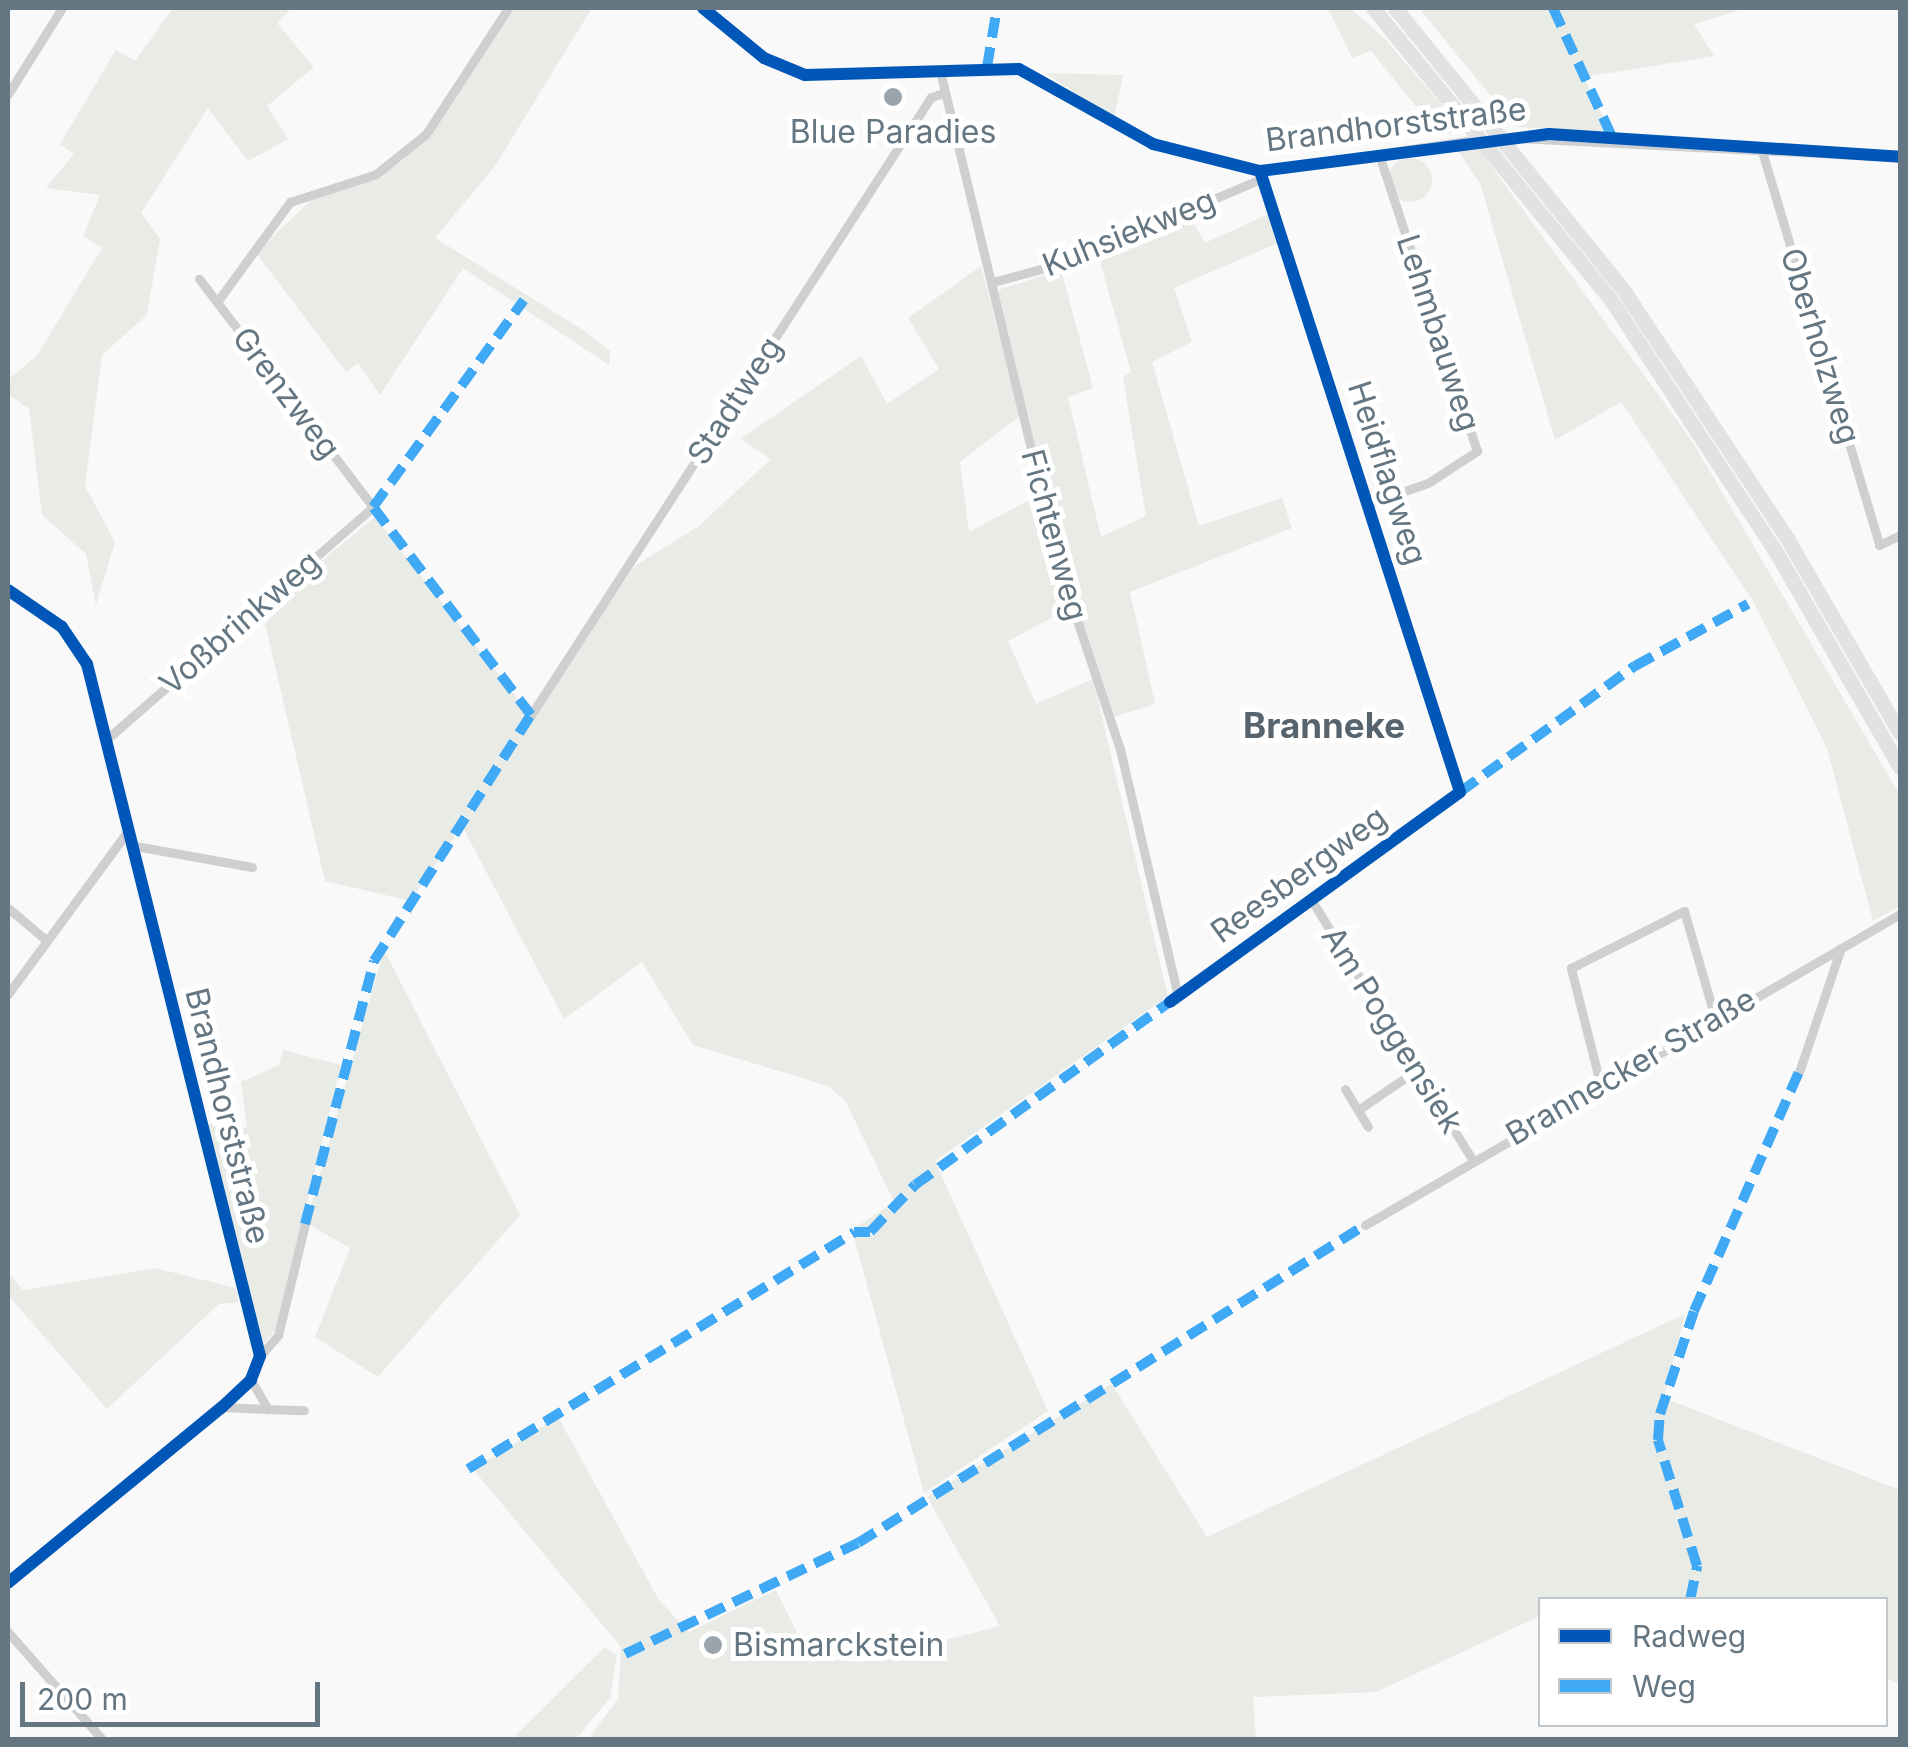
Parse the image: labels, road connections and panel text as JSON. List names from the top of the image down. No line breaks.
{"streets":{"street":["Brandhorststraße","Kuhsiekweg","Lehmbauweg","Oberholzweg","Grenzweg","Stadtweg","Heidflagweg","Fichtenweg","Voßbrinkweg","Reesbergweg","Am Poggensiek","Brannecker Straße"]},"crossings":[["Brandhorststraße","Kuhsiekweg"],["Brandhorststraße","Lehmbauweg"],["Brandhorststraße","Oberholzweg"],["Brandhorststraße","Heidflagweg"],["Brandhorststraße","Fichtenweg"],["Brandhorststraße","Voßbrinkweg"],["Kuhsiekweg","Heidflagweg"],["Kuhsiekweg","Fichtenweg"],["Lehmbauweg","Heidflagweg"],["Grenzweg","Voßbrinkweg"],["Stadtweg","Fichtenweg"],["Heidflagweg","Reesbergweg"],["Fichtenweg","Reesbergweg"],["Reesbergweg","Am Poggensiek"],["Am Poggensiek","Brannecker Straße"]],"districts":["Branneke"],"places":["Blue Paradies","Bismarckstein"],"legend":["Radweg","Weg"],"scale_bar":"200 m"}
